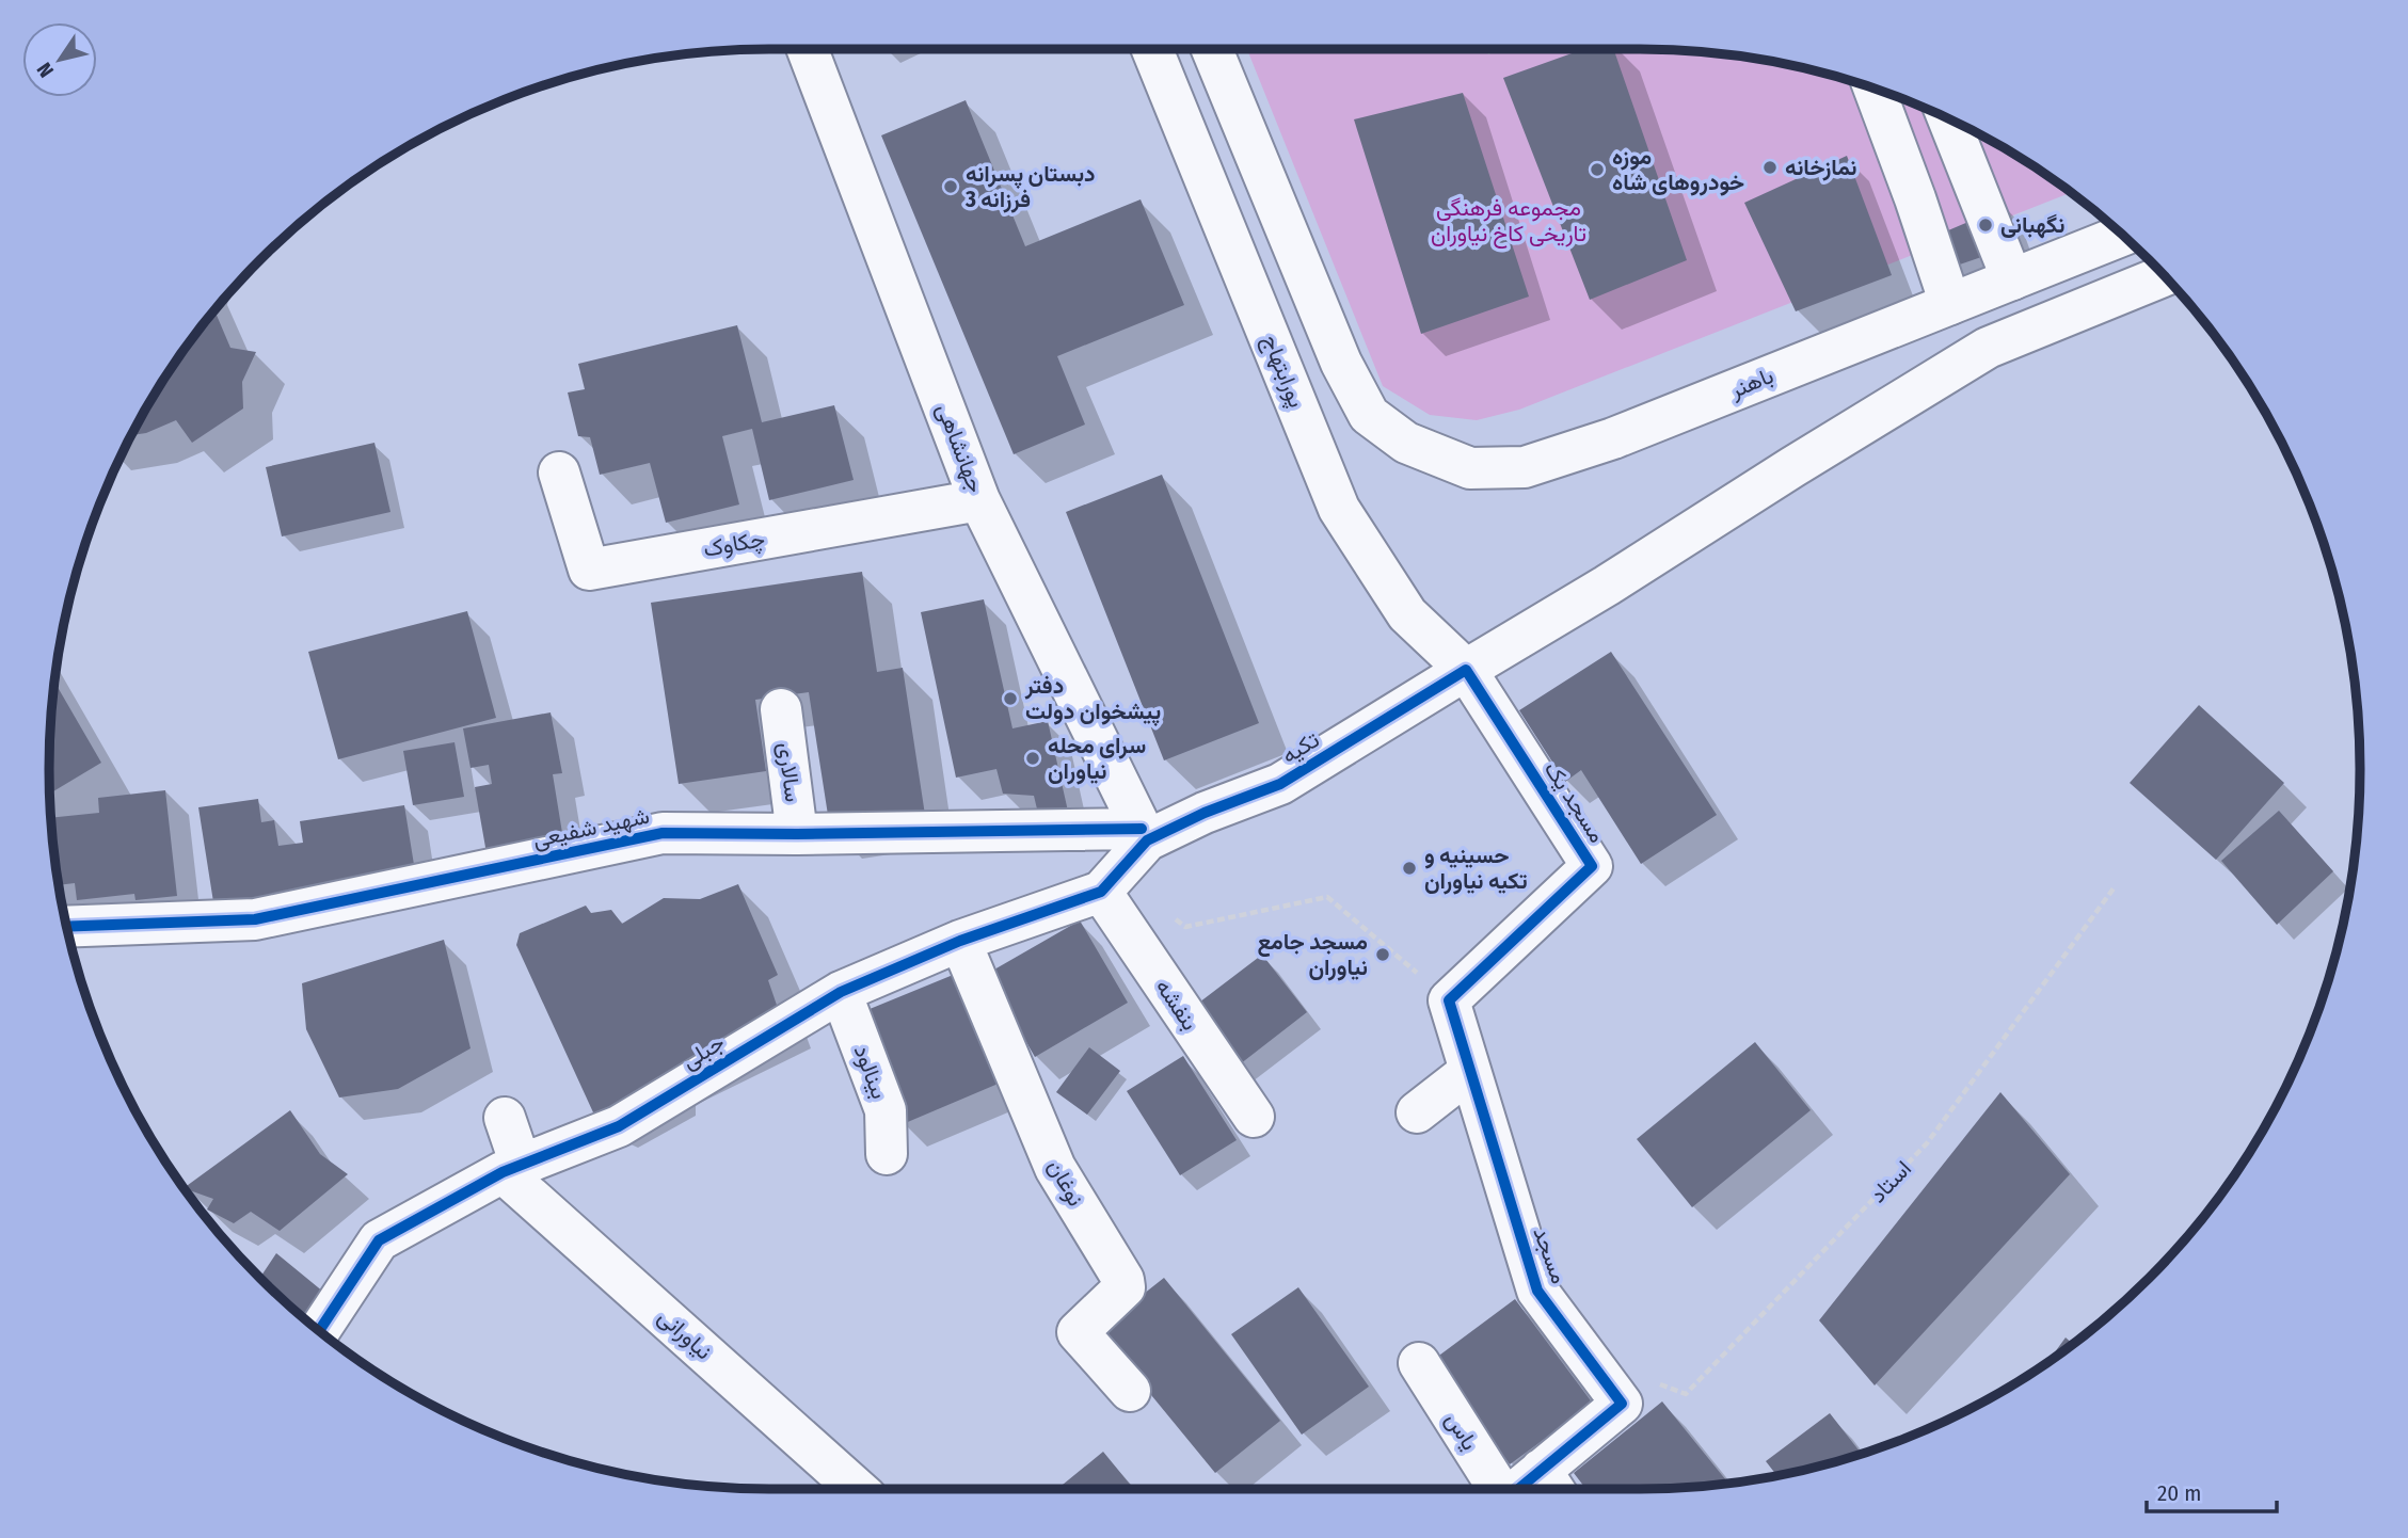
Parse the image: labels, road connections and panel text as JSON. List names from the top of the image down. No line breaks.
{"streets":{"street":["پورابتهاج","باهنر","جهانشاهی","چکاوک","تکیه","سالاری","مسجد یک","شهید شفیعی","بنفشه","جبلی","بینالود","نوغان","مسجد","نیاورانی","یاس"],"path":["استاد"]},"crossings":[["پورابتهاج","تکیه"],["پورابتهاج","مسجد یک"],["جهانشاهی","چکاوک"],["جهانشاهی","تکیه"],["جهانشاهی","شهید شفیعی"],["جهانشاهی","جبلی"],["تکیه","مسجد یک"],["تکیه","شهید شفیعی"],["تکیه","جبلی"],["سالاری","شهید شفیعی"],["مسجد یک","مسجد"],["شهید شفیعی","جبلی"],["بنفشه","جبلی"],["جبلی","بینالود"],["جبلی","نوغان"],["جبلی","نیاورانی"],["استاد","مسجد"]],"parks":["مجموعه فرهنگی تاریخی کاخ نیاوران"],"places":["نمازخانه","موزه خودروهای شاه","دبستان پسرانه فرزانه 3","نگهبانی","دفتر پیشخوان دولت","سرای محله نیاوران","حسینیه و تکیه نیاوران","مسجد جامع نیاوران"],"scale_bar":"20 m","north":"bottom left"}
